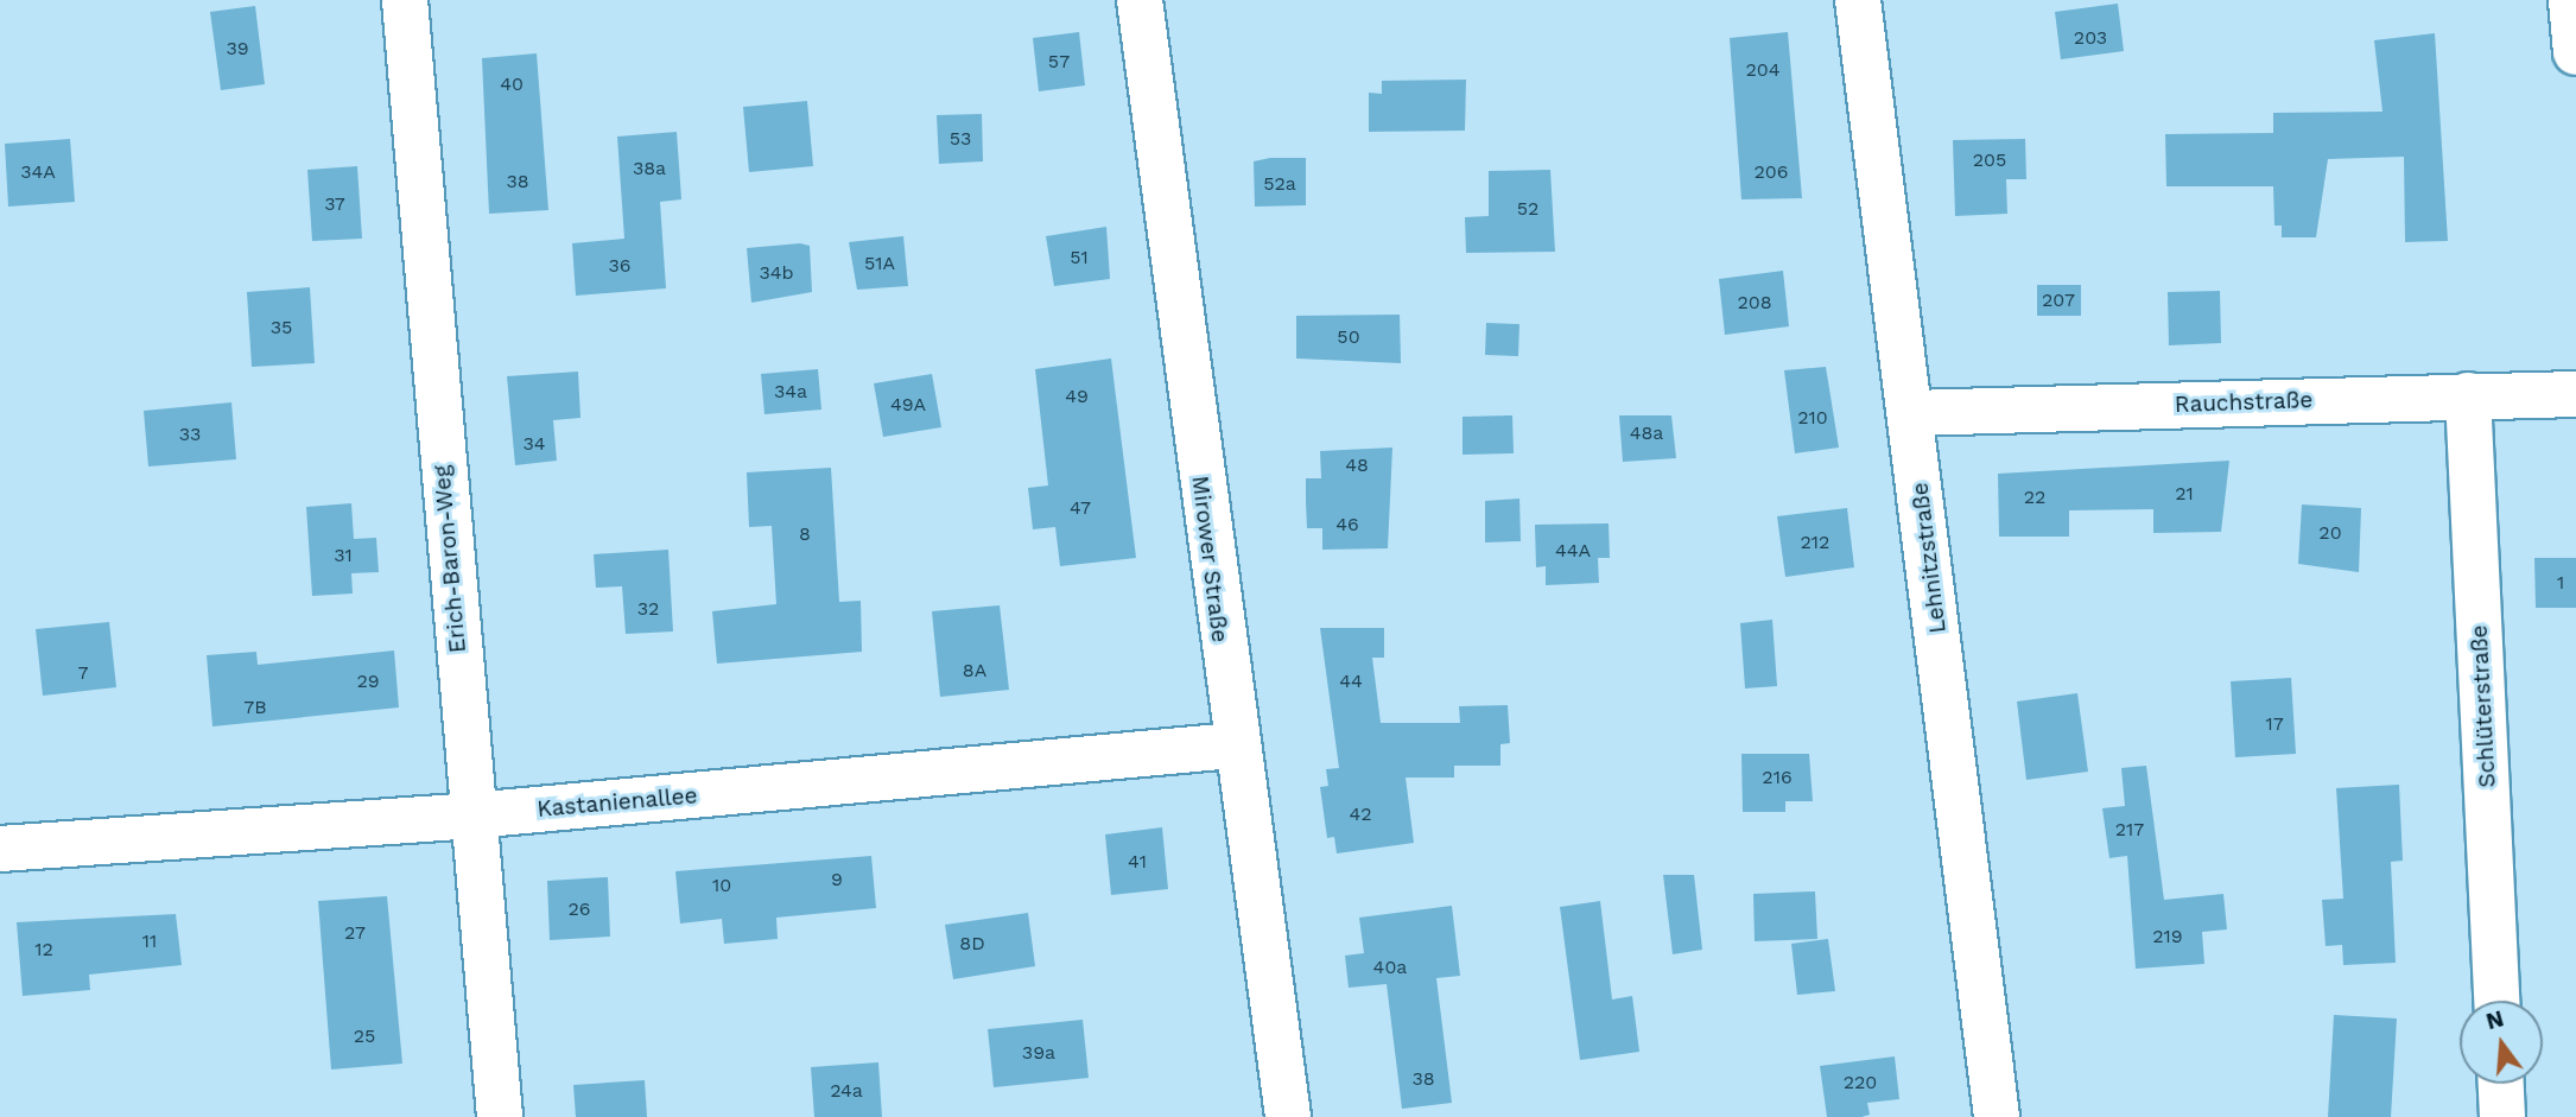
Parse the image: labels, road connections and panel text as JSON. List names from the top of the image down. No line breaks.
{"streets":{"street":["Rauchstraße","Lehnitzstraße","Erich-Baron-Weg","Mirower Straße","Schlüterstraße","Kastanienallee"]},"crossings":[["Rauchstraße","Lehnitzstraße"],["Rauchstraße","Schlüterstraße"],["Erich-Baron-Weg","Kastanienallee"],["Mirower Straße","Kastanienallee"]],"house_numbers":["203","39","57","204","40","53","205","38a","34A","206","38","52a","37","52","51","51A","36","34b","207","208","35","50","34a","49","49A","210","48a","33","34","48","21","22","47","46","20","8","212","44A","31","1","32","8A","7","29","44","7B","17","216","42","217","41","9","10","26","27","219","11","8D","12","40a","25","39a","38","220","24a"],"north":"top"}
